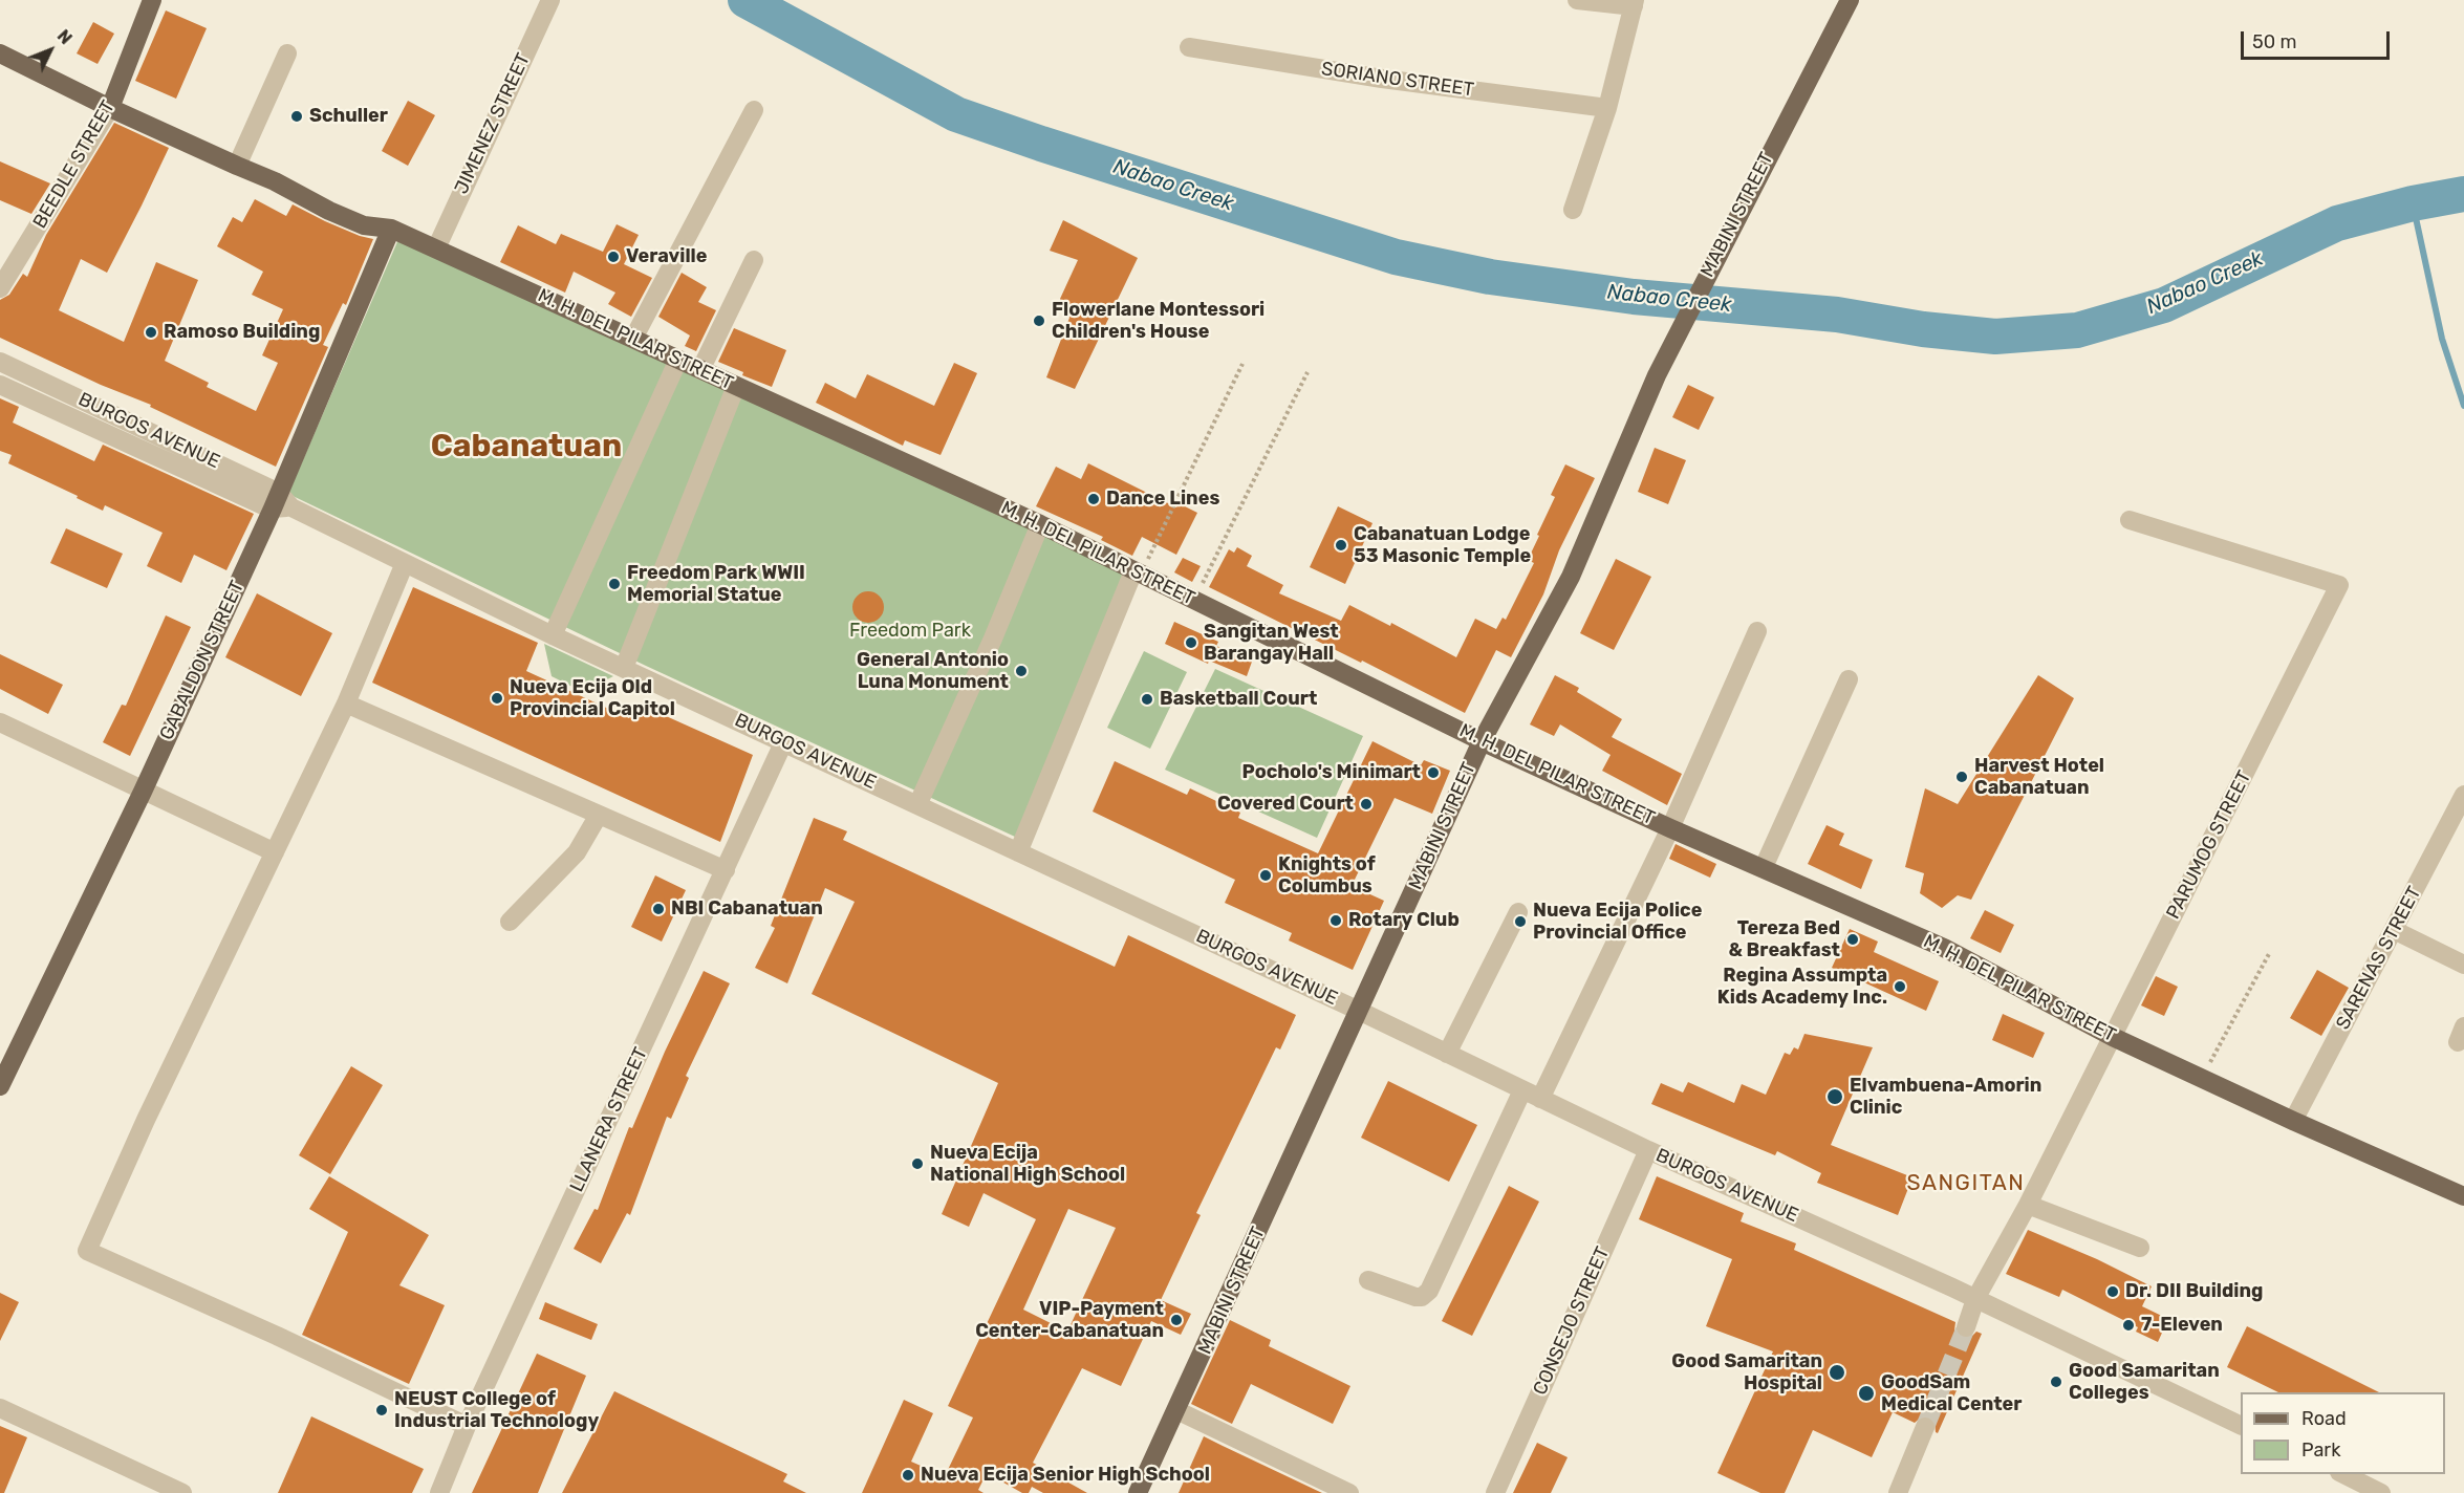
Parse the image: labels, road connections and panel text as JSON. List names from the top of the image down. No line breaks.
{"streets":{"main road":["BEEDLE STREET","MABINI STREET","M. H. DEL PILAR STREET","GABALDON STREET"],"street":["SORIANO STREET","JIMENEZ STREET","BURGOS AVENUE","PARUMOG STREET","SARENAS STREET","LLANERA STREET","CONSEJO STREET"]},"crossings":[["JIMENEZ STREET","M. H. DEL PILAR STREET"],["BEEDLE STREET","M. H. DEL PILAR STREET"],["MABINI STREET","M. H. DEL PILAR STREET"],["MABINI STREET","BURGOS AVENUE"],["M. H. DEL PILAR STREET","GABALDON STREET"],["M. H. DEL PILAR STREET","PARUMOG STREET"],["M. H. DEL PILAR STREET","SARENAS STREET"],["BURGOS AVENUE","GABALDON STREET"],["BURGOS AVENUE","PARUMOG STREET"],["BURGOS AVENUE","CONSEJO STREET"]],"districts":["Cabanatuan","SANGITAN"],"water":["Nabao Creek"],"parks":["Freedom Park"],"places":["Schuller","Veraville","Flowerlane Montessori Children's House","Ramoso Building","Dance Lines","Cabanatuan Lodge 53 Masonic Temple","Freedom Park WWII Memorial Statue","Sangitan West Barangay Hall","General Antonio Luna Monument","Nueva Ecija Old Provincial Capitol","Basketball Court","Pocholo's Minimart","Harvest Hotel Cabanatuan","Covered Court","Knights of Columbus","NBI Cabanatuan","Rotary Club","Nueva Ecija Police Provincial Office","Tereza Bed & Breakfast","Regina Assumpta Kids Academy Inc.","Elvambuena-Amorin Clinic","Nueva Ecija National High School","Dr. DII Building","VIP-Payment Center-Cabanatuan","7-Eleven","Good Samaritan Hospital","Good Samaritan Colleges","GoodSam Medical Center","NEUST College of Industrial Technology","Nueva Ecija Senior High School"],"legend":["Road","Park"],"scale_bar":"50 m","north":"top right"}
